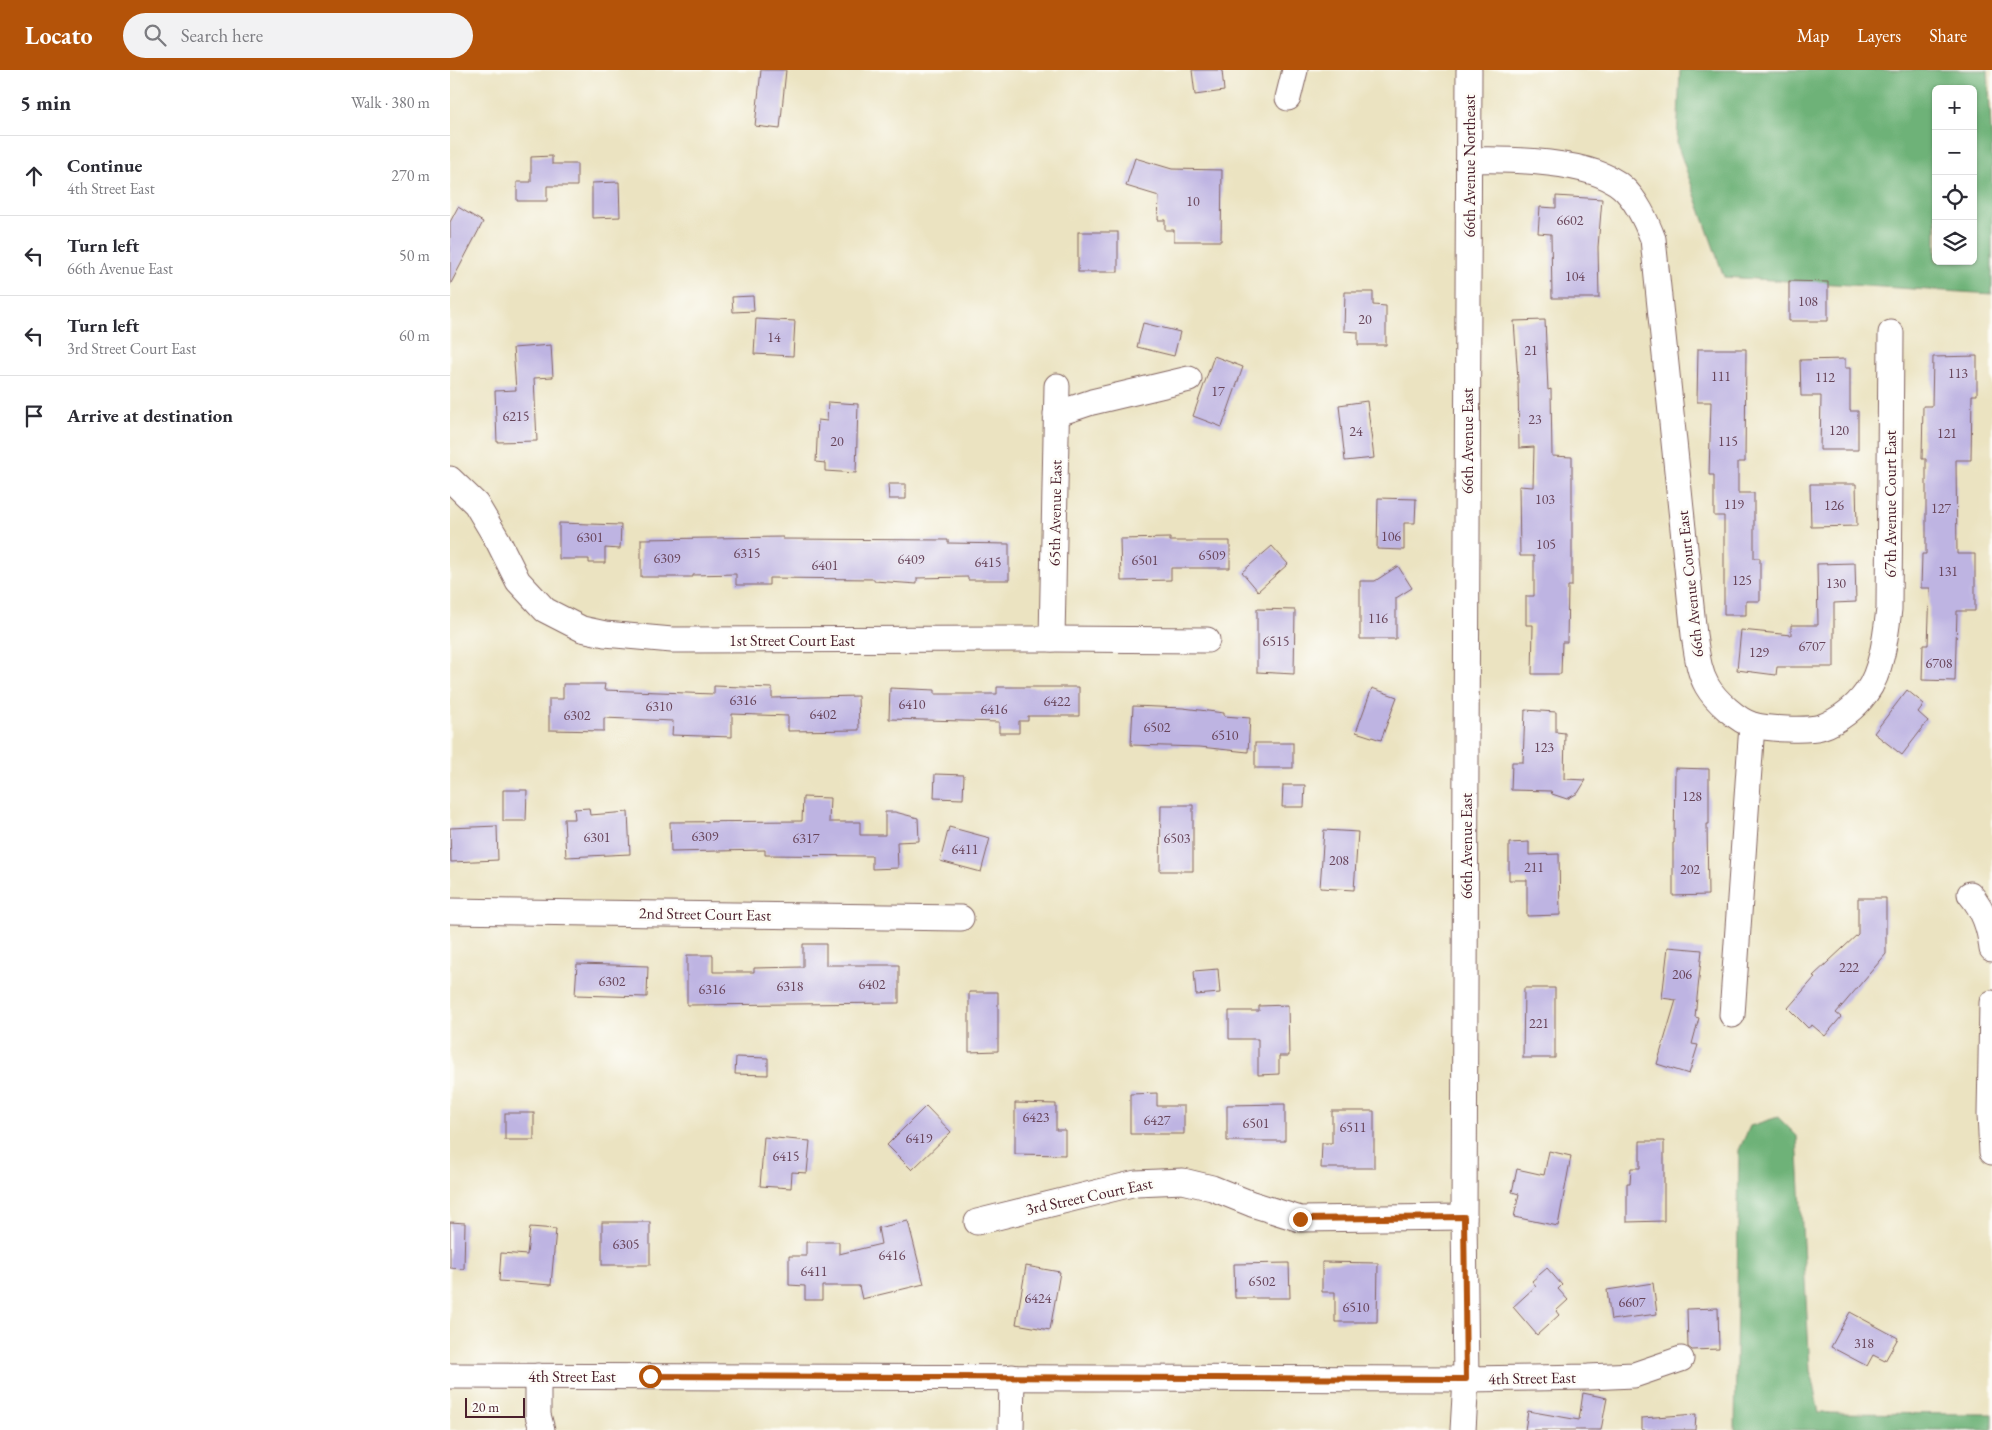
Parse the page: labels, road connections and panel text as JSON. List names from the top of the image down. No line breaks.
{"streets":{"street":["66th Avenue Northeast","66th Avenue East","67th Avenue Court East","65th Avenue East","66th Avenue Court East","1st Street Court East","2nd Street Court East","3rd Street Court East","4th Street East"]},"crossings":[["66th Avenue Northeast","66th Avenue East"],["66th Avenue Northeast","66th Avenue Court East"],["66th Avenue East","3rd Street Court East"],["66th Avenue East","4th Street East"],["67th Avenue Court East","66th Avenue Court East"],["65th Avenue East","1st Street Court East"]],"house_numbers":["10","6602","104","108","20","14","21","113","111","112","17","6215","23","120","24","121","20","115","103","119","126","127","106","6301","105","6315","6509","6309","6409","6501","6415","6401","131","125","130","116","6515","6707","129","6708","6316","6422","6410","6310","6416","6402","6302","6502","6510","123","128","6309","6301","6317","6503","6411","208","211","202","222","206","6302","6402","6318","6316","221","6423","6427","6501","6511","6419","6415","6305","6416","6411","6502","6424","6607","6510","318"],"scale_bar":"20 m","page":{"header":"Locato","search":"Search here","nav":["Map","Layers","Share"],"heading":["5 min","Walk · 380 m"],"map_buttons":["+","−"],"list":[["Continue","4th Street East","270 m"],["Turn left","66th Avenue East","50 m"],["Turn left","3rd Street Court East","60 m"],"Arrive at destination"],"scale":"20 m"}}
